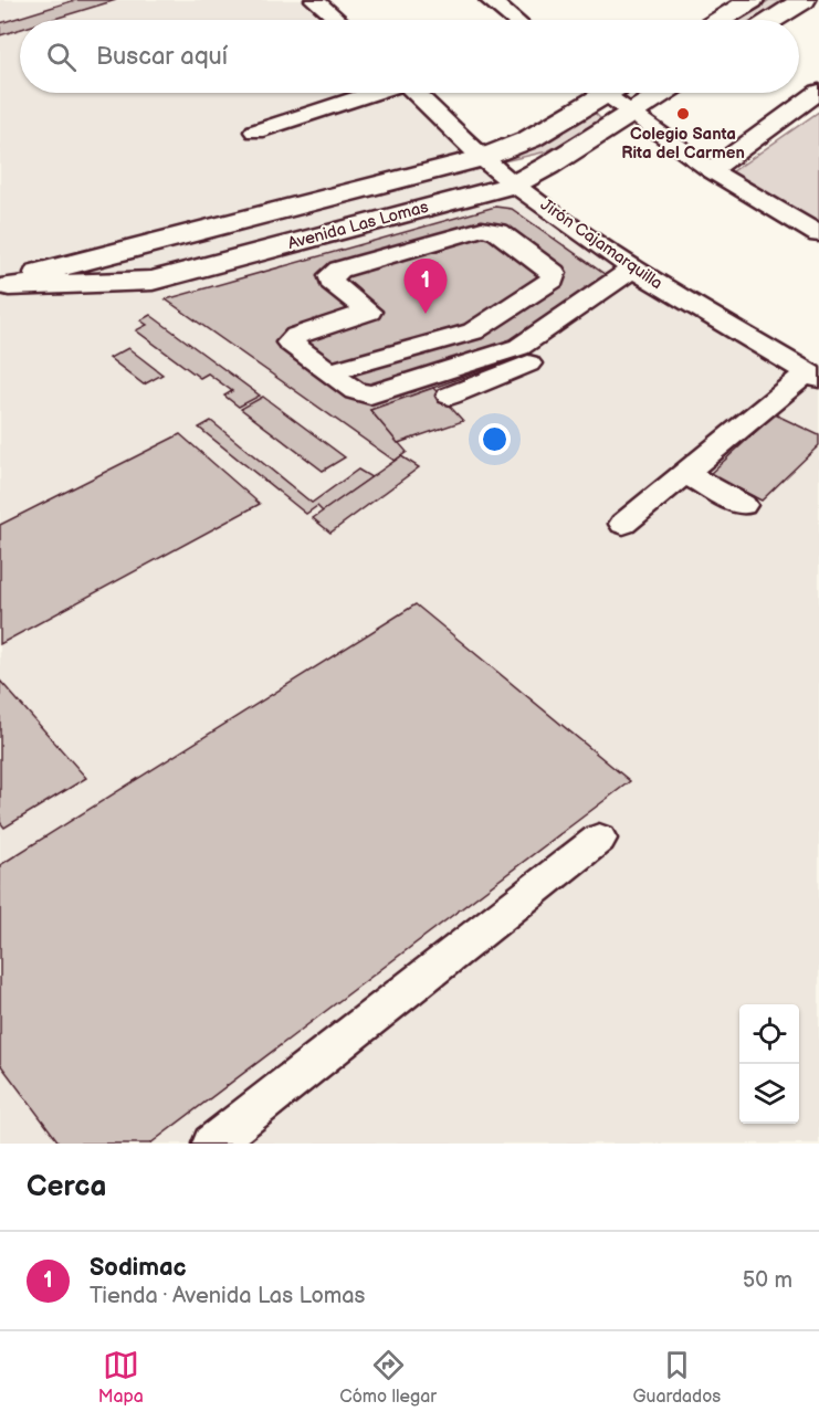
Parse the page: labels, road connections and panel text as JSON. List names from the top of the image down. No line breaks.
{"streets":{"main road":["Avenida Las Lomas"],"street":["Jirón Cajamarquilla"]},"crossings":[["Avenida Las Lomas","Jirón Cajamarquilla"]],"places":["Colegio Santa Rita del Carmen"],"page":{"search":"Buscar aquí","pins":"1","heading":"Cerca","list":[{"mark":"1","name":"Sodimac","note":"Tienda · Avenida Las Lomas","value":"50 m"}],"nav":["Mapa","Cómo llegar","Guardados"]}}
